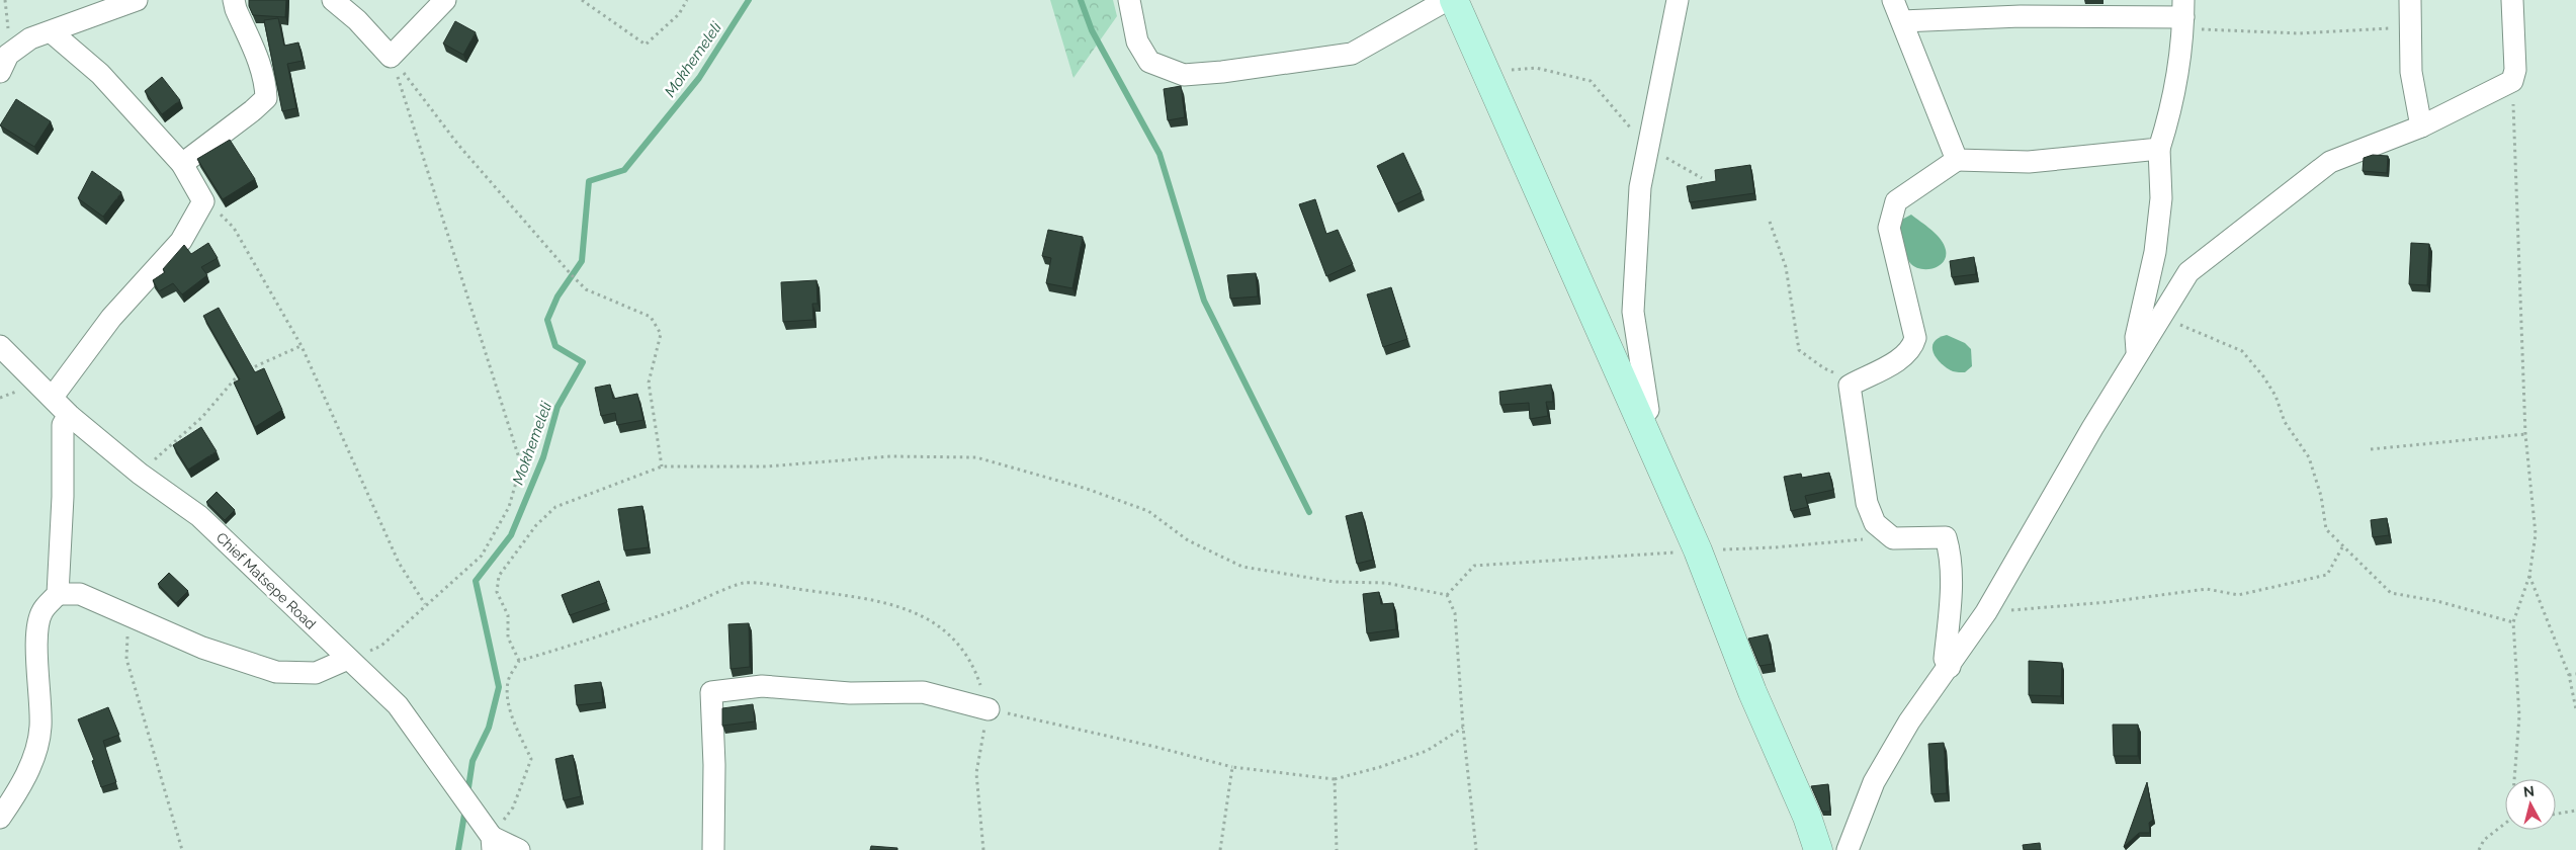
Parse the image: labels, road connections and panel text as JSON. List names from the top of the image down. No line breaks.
{"streets":{"street":["Chief Matsepe Road"]},"water":["Mokhemeleli"],"north":"top"}
